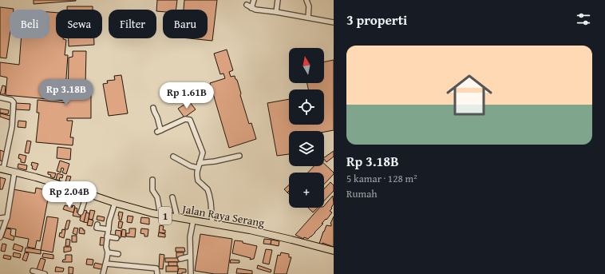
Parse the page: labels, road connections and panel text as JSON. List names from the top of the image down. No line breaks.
{"streets":{"highway":["1","Jalan Raya Serang"]},"north":"top","page":{"heading":"3 properti","chip":["Beli","Sewa","Filter","Baru"],"list":[{"name":"Rp 3.18B","note":"5 kamar · 128 m² · Rumah"}],"map_buttons":"+","price":["Rp 3.18B","Rp 1.61B","Rp 2.04B"]}}
